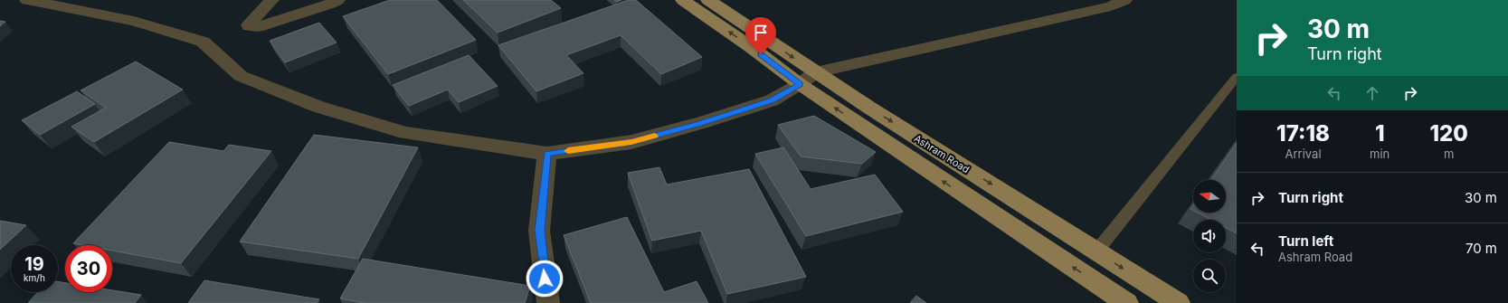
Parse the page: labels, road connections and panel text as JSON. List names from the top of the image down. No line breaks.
{"streets":{"main road":["Ashram Road"]},"north":"left","page":{"turn":["30 m","Turn right"],"eta":["17:18","Arrival","1","min","120","m"],"list":[{"name":"Turn right","value":"30 m"},{"name":"Turn left","note":"Ashram Road","value":"70 m"}],"speed":"19 km/h","limit":"30"}}
